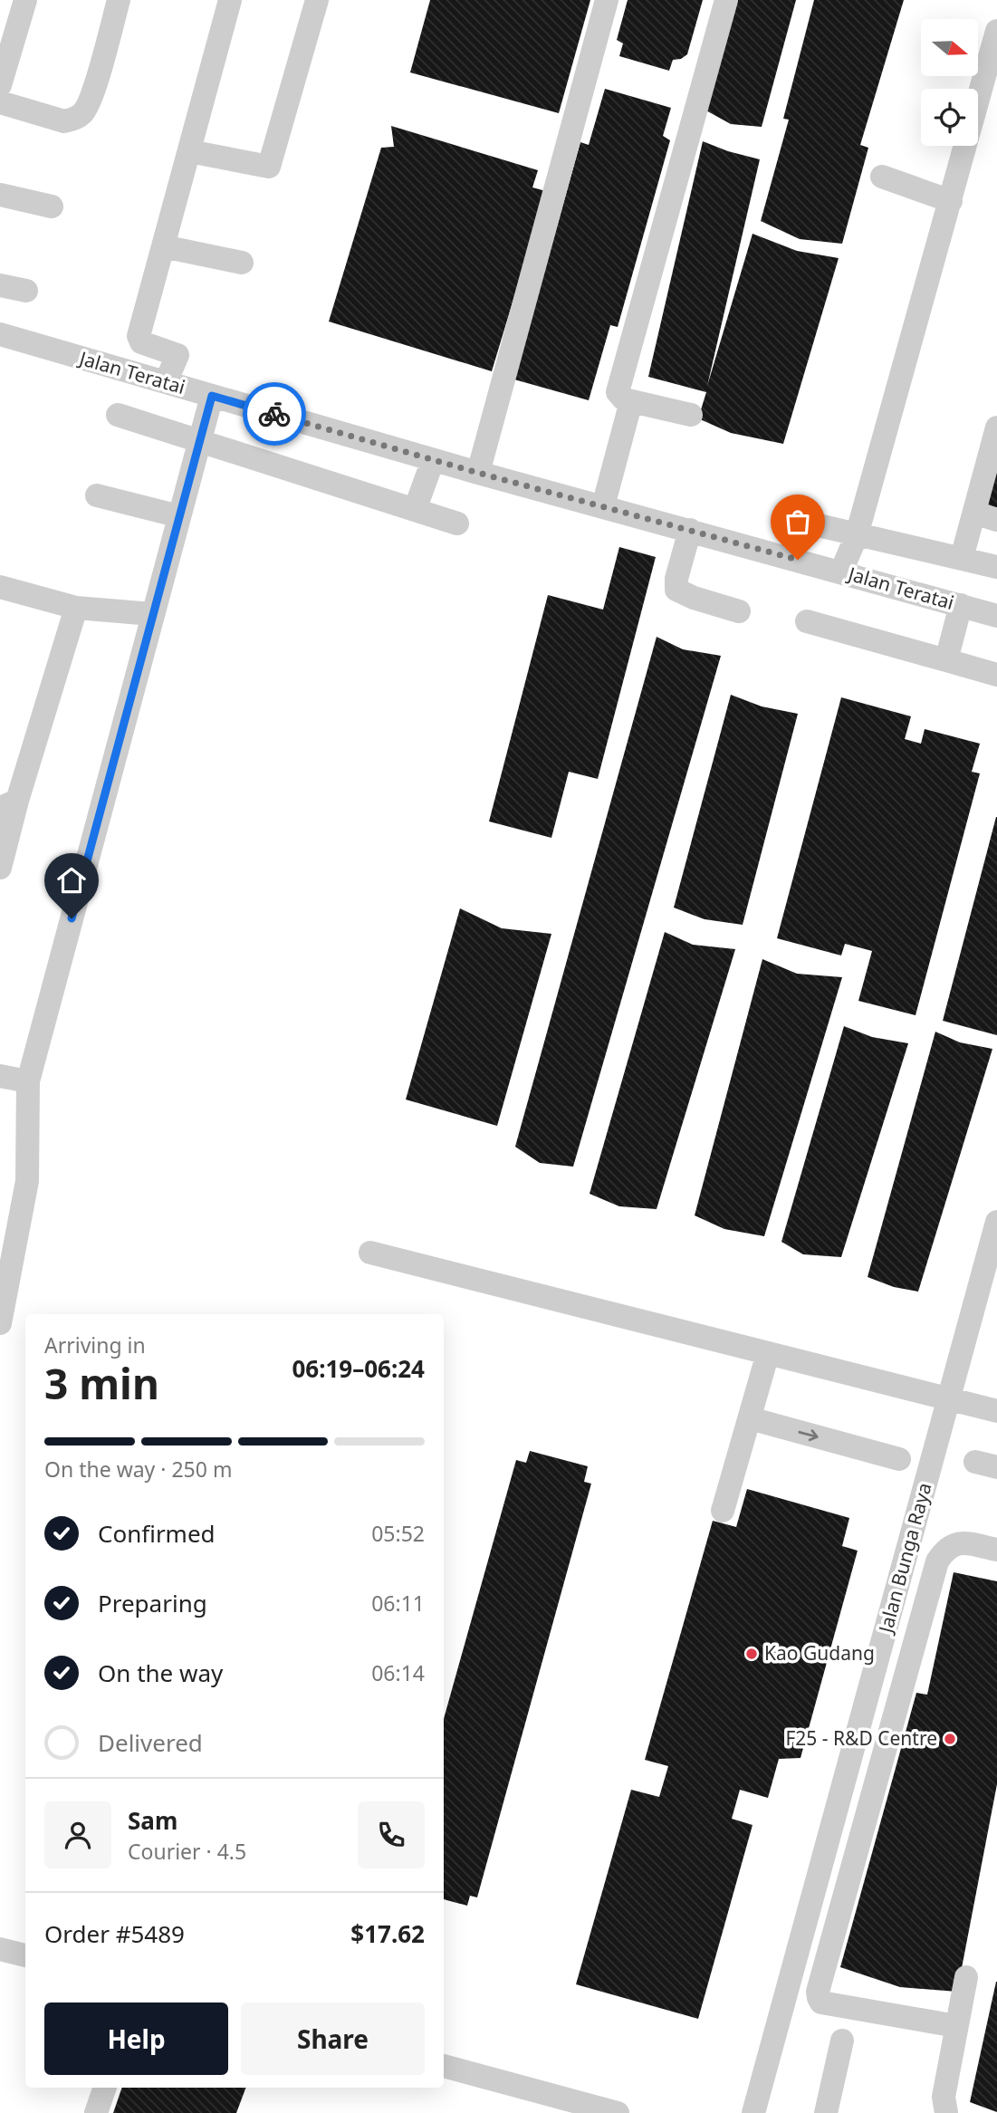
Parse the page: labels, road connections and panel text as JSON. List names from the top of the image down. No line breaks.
{"streets":{"street":["Jalan Teratai","Jalan Bunga Raya"]},"places":["Kao Gudang","F25 - R&D Centre"],"north":"right","page":{"heading":["3 min","Arriving in","06:19–06:24"],"panel":["Sam","Courier · 4.5","Order #5489","$17.62"],"bar":"On the way · 250 m","list":[["Confirmed","05:52"],["Preparing","06:11"],["On the way","06:14"],"Delivered"],"buttons":["Help","Share"]}}
